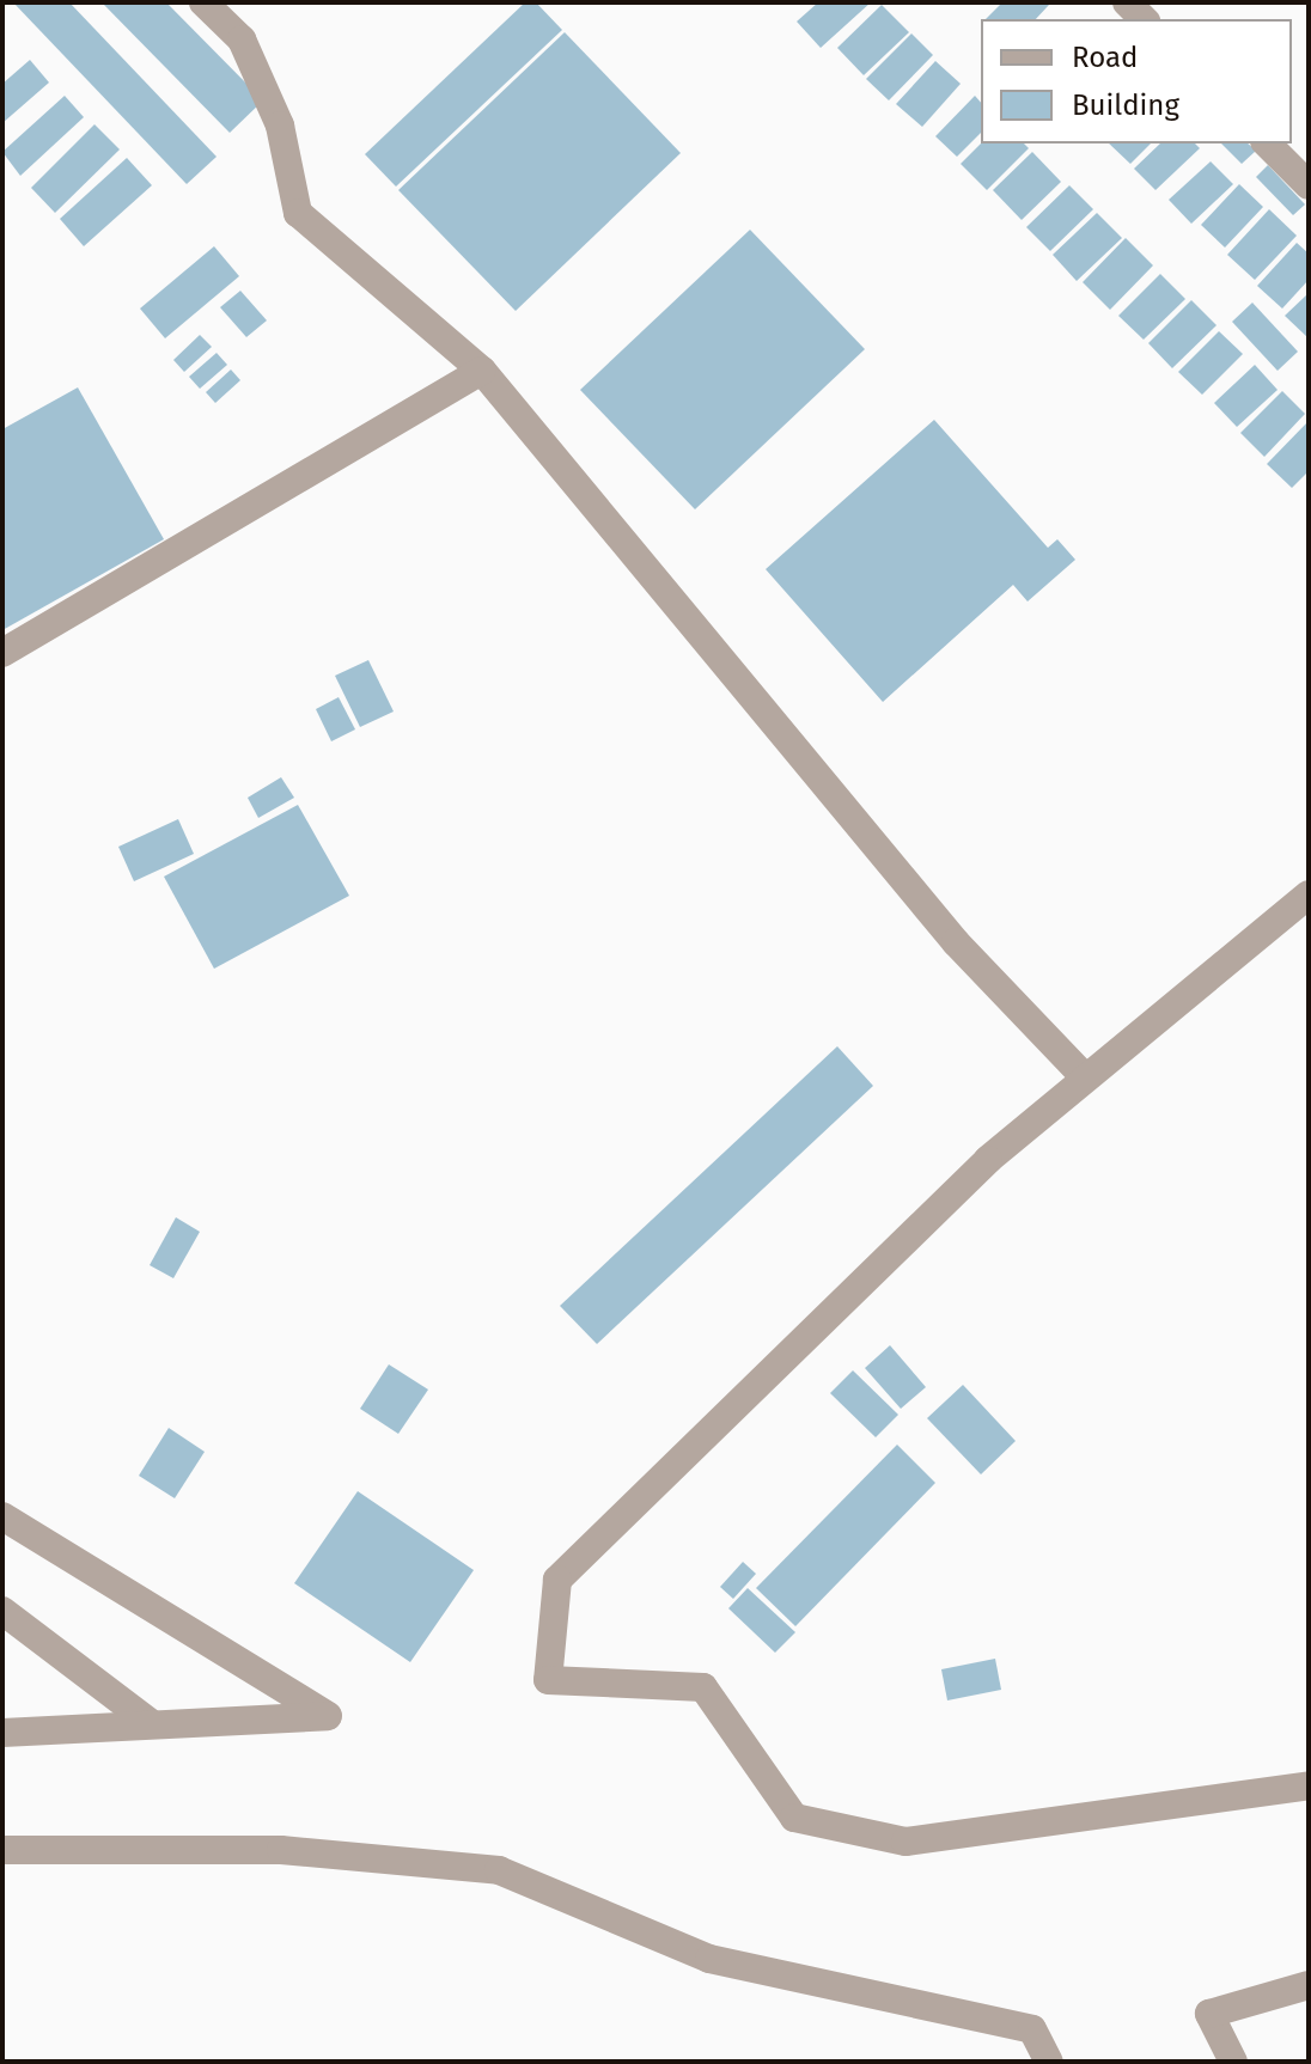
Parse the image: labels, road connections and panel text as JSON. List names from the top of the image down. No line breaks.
{"legend":["Road","Building"]}
